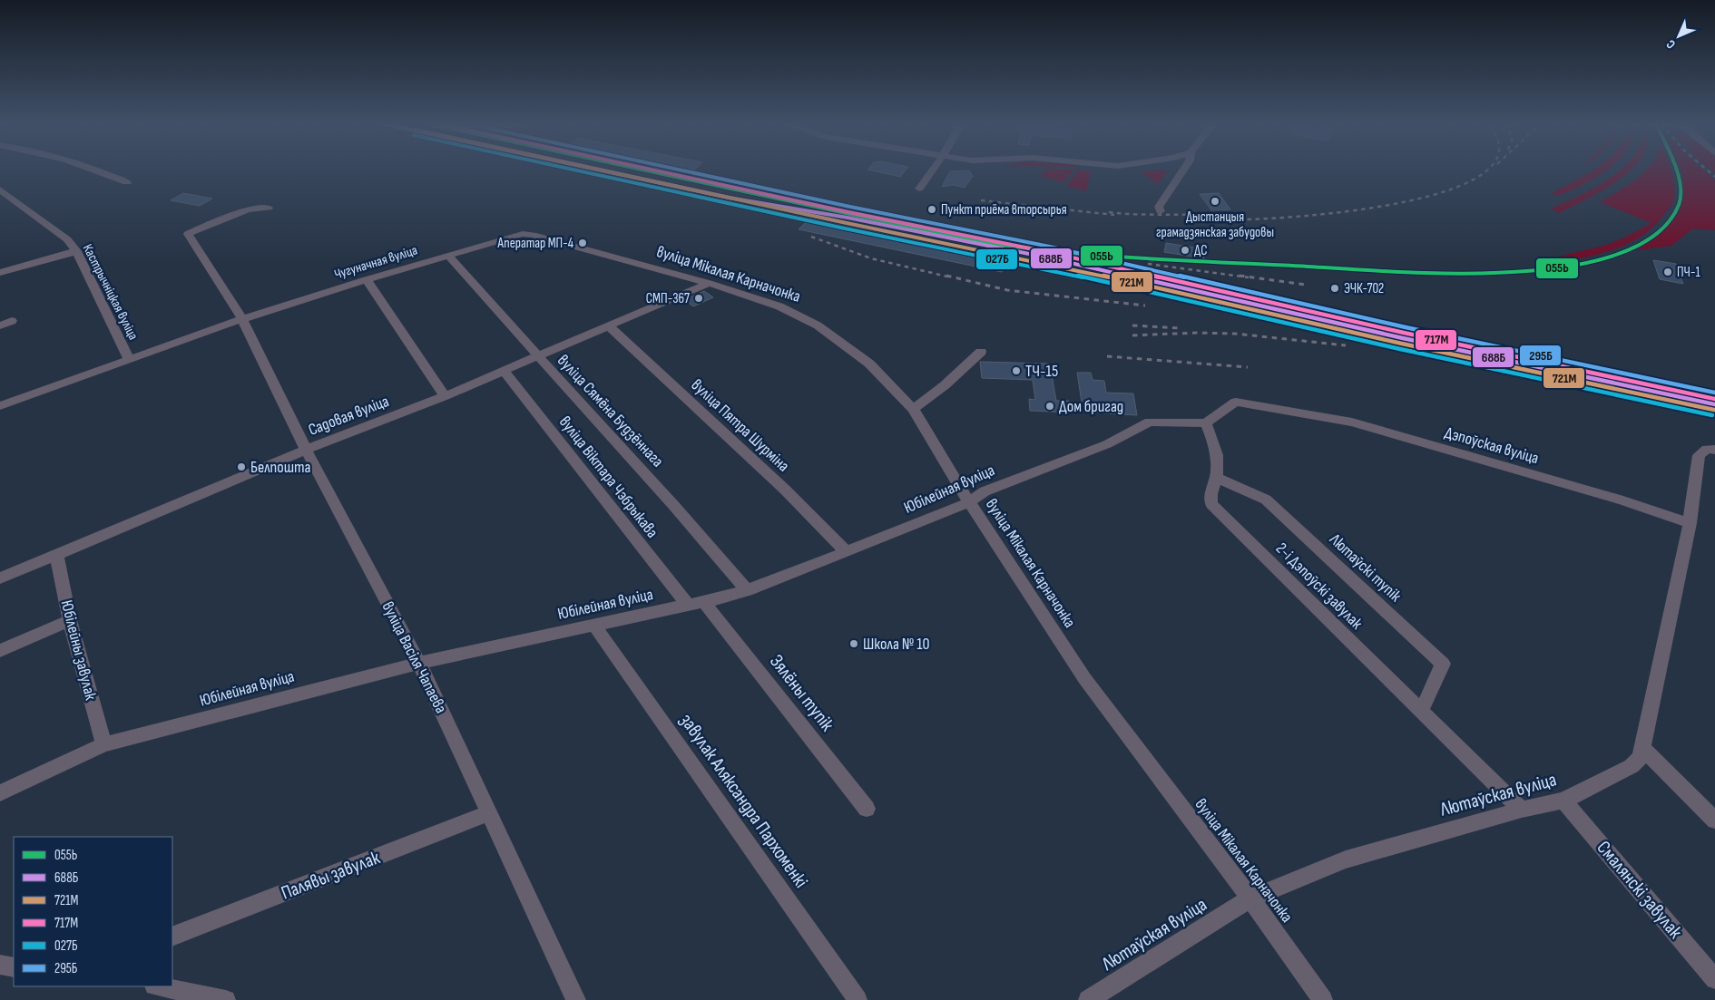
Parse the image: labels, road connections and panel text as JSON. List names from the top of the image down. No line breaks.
{"streets":{"street":["Чугуначная вуліца","вуліца Мікалая Карначонка","Кастрычніцкая вуліца","вуліца Сямёна Будзённага","Садовая вуліца","вуліца Пятра Шурміна","Дэпоўская вуліца","вуліца Віктара Чэбрыкава","Юбілейная вуліца","Лютаўскі тупік","2-і Дэпоўскі завулак","Юбілейны завулак","вуліца Васіля Чапаева","Зялёны тупік","Лютаўская вуліца","завулак Аляксандра Пархоменкі","Палявы завулак","Смалянскі завулак"]},"crossings":[["Чугуначная вуліца","вуліца Мікалая Карначонка"],["Чугуначная вуліца","Кастрычніцкая вуліца"],["Чугуначная вуліца","вуліца Сямёна Будзённага"],["Чугуначная вуліца","вуліца Васіля Чапаева"],["вуліца Мікалая Карначонка","Садовая вуліца"],["вуліца Мікалая Карначонка","Юбілейная вуліца"],["вуліца Мікалая Карначонка","Лютаўская вуліца"],["вуліца Сямёна Будзённага","Садовая вуліца"],["вуліца Сямёна Будзённага","Юбілейная вуліца"],["Садовая вуліца","вуліца Пятра Шурміна"],["Садовая вуліца","вуліца Віктара Чэбрыкава"],["Садовая вуліца","Юбілейны завулак"],["Садовая вуліца","вуліца Васіля Чапаева"],["вуліца Пятра Шурміна","Юбілейная вуліца"],["Дэпоўская вуліца","Юбілейная вуліца"],["Дэпоўская вуліца","2-і Дэпоўскі завулак"],["Дэпоўская вуліца","Лютаўская вуліца"],["вуліца Віктара Чэбрыкава","Юбілейная вуліца"],["Юбілейная вуліца","2-і Дэпоўскі завулак"],["Юбілейная вуліца","Юбілейны завулак"],["Юбілейная вуліца","вуліца Васіля Чапаева"],["Юбілейная вуліца","Зялёны тупік"],["Юбілейная вуліца","завулак Аляксандра Пархоменкі"],["Лютаўскі тупік","2-і Дэпоўскі завулак"],["2-і Дэпоўскі завулак","Лютаўская вуліца"],["вуліца Васіля Чапаева","Палявы завулак"],["Лютаўская вуліца","Смалянскі завулак"]],"places":["Дыстанцыя грамадзянская забудовы","Пункт приёма вторсырья","Аператар МП-4","ДС","ПЧ-1","ЭЧК-702","СМП-367","ТЧ-15","Дом бригад","Белпошта","Школа № 10"],"lines":["transit line 055Ь","transit line 688Б","transit line 721М","transit line 717М","transit line 027Б","transit line 295Б"],"legend":["055Ь","688Б","721М","717М","027Б","295Б"],"north":"bottom left"}
